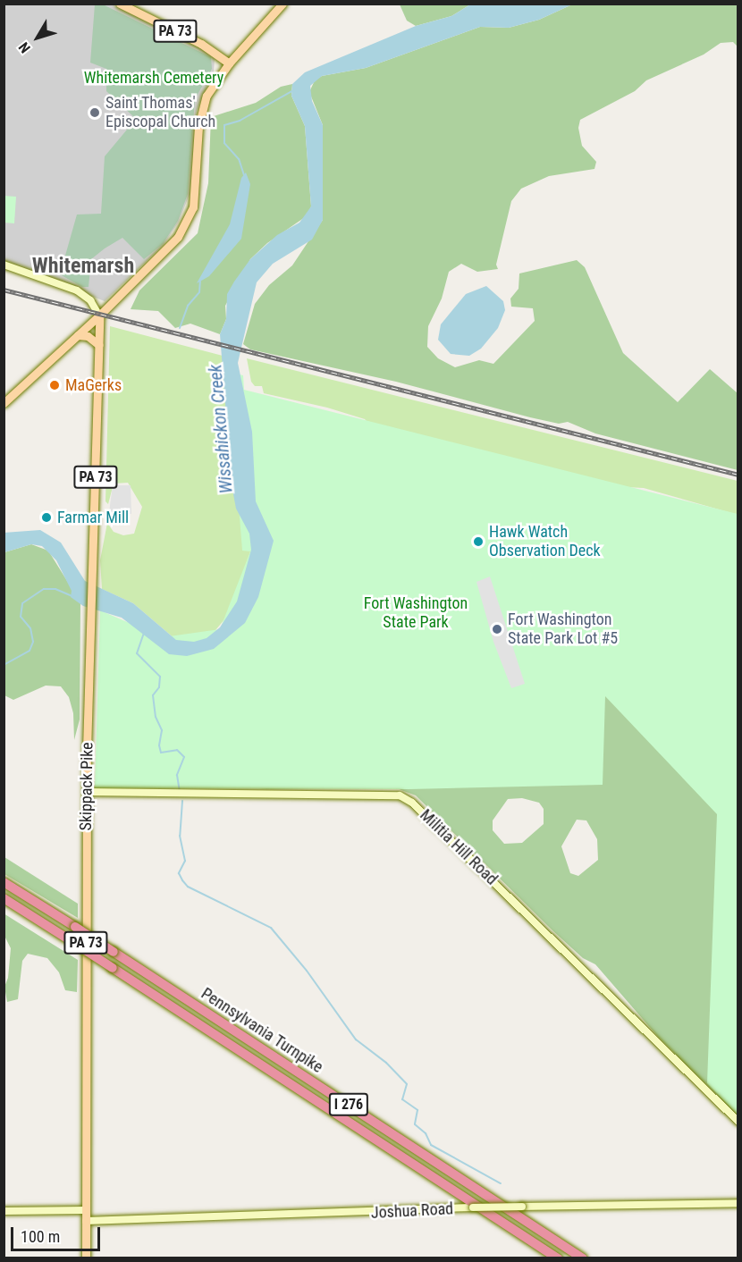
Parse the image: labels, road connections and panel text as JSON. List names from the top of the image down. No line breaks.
{"streets":{"highway":["Pennsylvania Turnpike","I 276"],"main road":["PA 73","Skippack Pike"],"street":["Militia Hill Road","Joshua Road"]},"crossings":[["Skippack Pike","Militia Hill Road"],["Skippack Pike","Joshua Road"]],"districts":["Whitemarsh"],"water":["Wissahickon Creek"],"parks":["Whitemarsh Cemetery","Fort Washington State Park"],"places":["Saint Thomas' Episcopal Church","MaGerks","Farmar Mill","Hawk Watch Observation Deck","Fort Washington State Park Lot #5"],"scale_bar":"100 m","north":"bottom left"}
